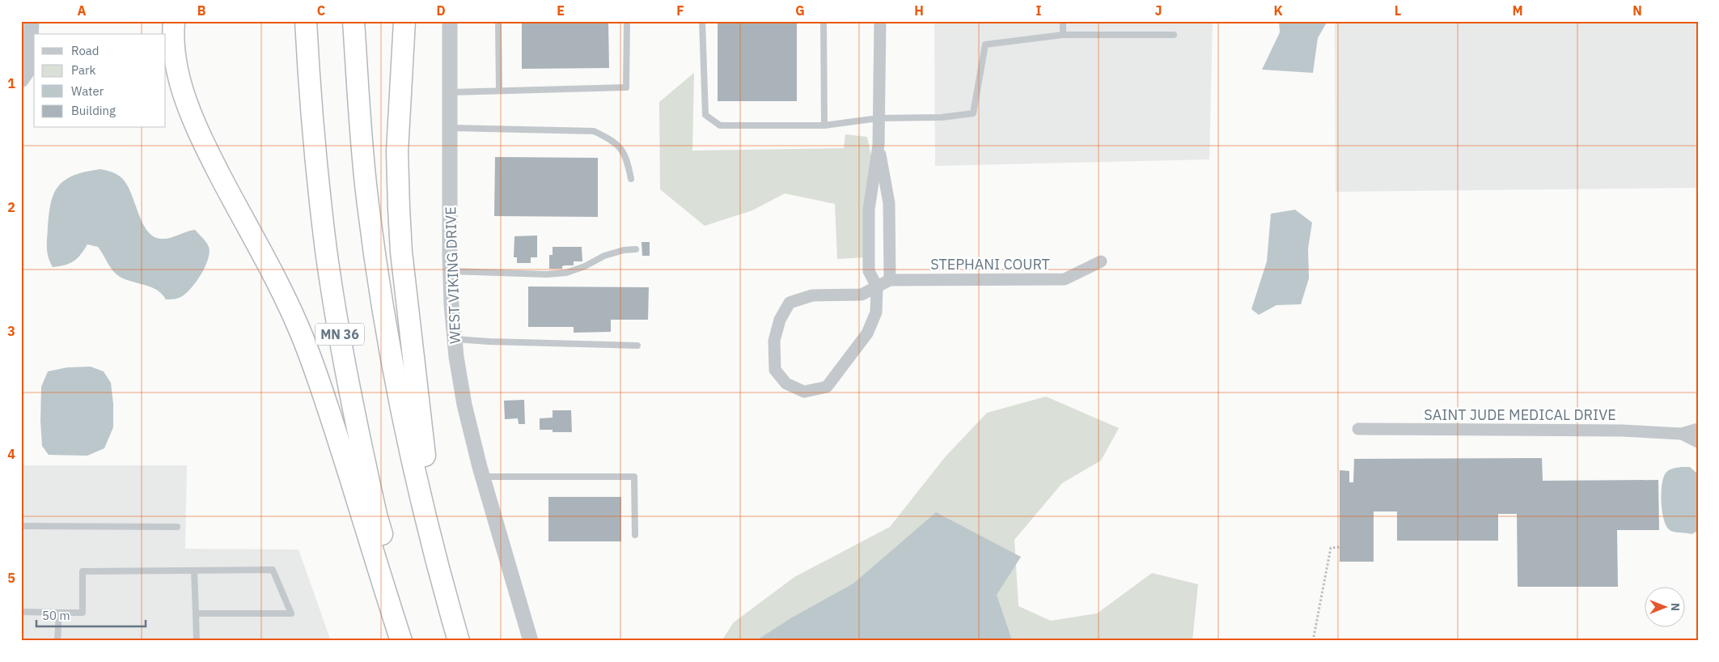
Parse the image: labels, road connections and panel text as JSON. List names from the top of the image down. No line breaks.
{"streets":{"highway":["MN 36"],"street":["STEPHANI COURT","WEST VIKING DRIVE","SAINT JUDE MEDICAL DRIVE"]},"legend":["Road","Park","Water","Building"],"scale_bar":"50 m","north":"right","grid":{"columns":["A","B","C","D","E","F","G","H","I","J","K","L","M","N"],"rows":["1","2","3","4","5"]}}
